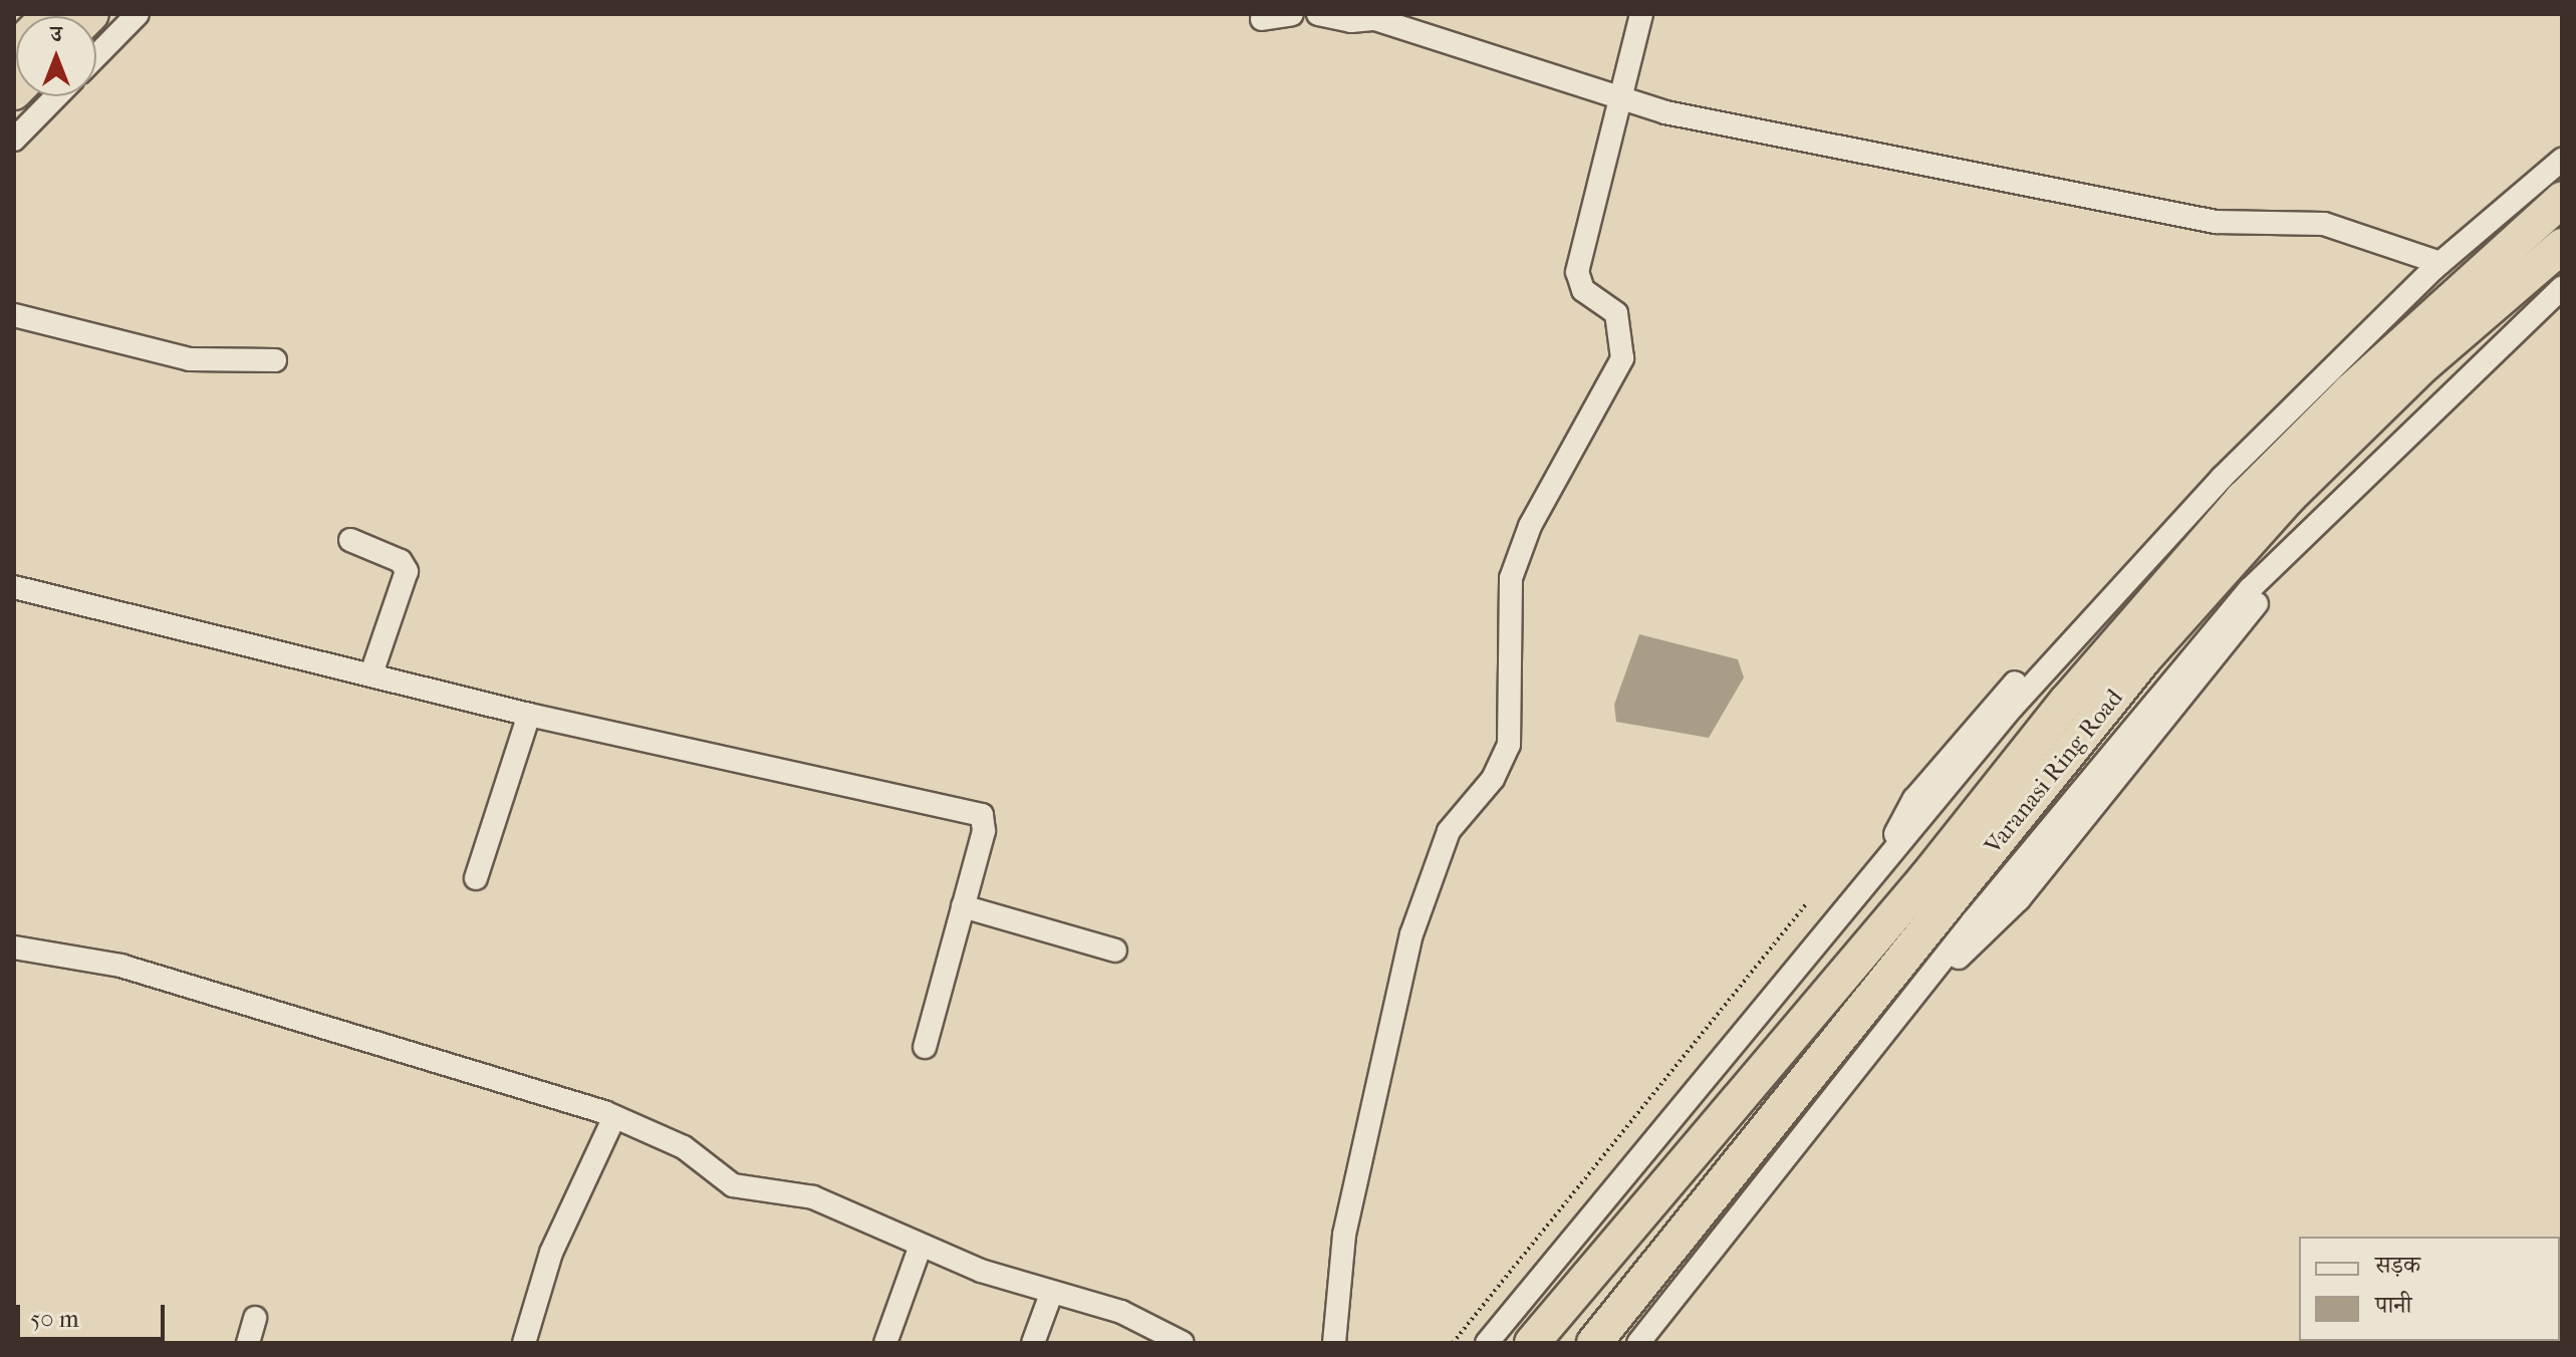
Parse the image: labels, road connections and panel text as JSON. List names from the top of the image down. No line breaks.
{"streets":{"highway":["Varanasi Ring Road"]},"legend":["सड़क","पानी"],"scale_bar":"50 m","north":"top"}
